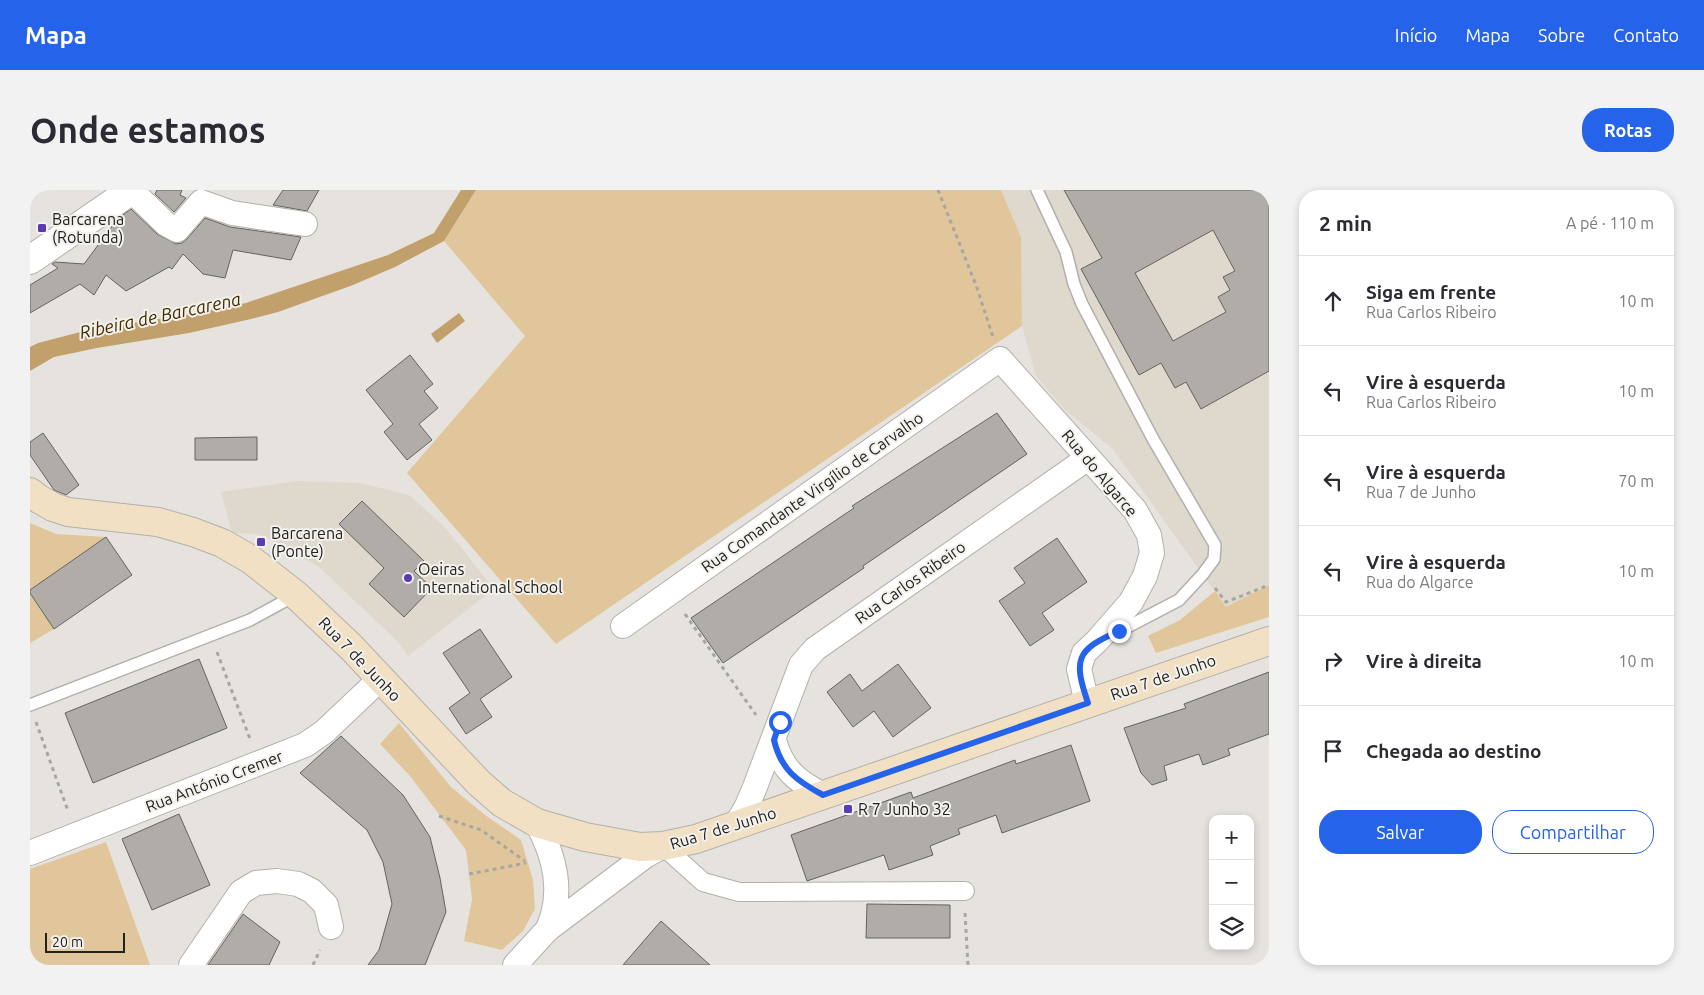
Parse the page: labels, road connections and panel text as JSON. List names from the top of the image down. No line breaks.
{"streets":{"main road":["Rua 7 de Junho"],"street":["Rua do Algarce","Rua Comandante Virgílio de Carvalho","Rua Carlos Ribeiro","Rua António Cremer"]},"crossings":[["Rua do Algarce","Rua Comandante Virgílio de Carvalho"],["Rua do Algarce","Rua Carlos Ribeiro"],["Rua do Algarce","Rua 7 de Junho"],["Rua Carlos Ribeiro","Rua 7 de Junho"],["Rua 7 de Junho","Rua António Cremer"]],"water":["Ribeira de Barcarena"],"places":{"transit":["Barcarena (Rotunda)","Barcarena (Ponte)","R 7 Junho 32"],"other":["Oeiras International School"]},"scale_bar":"20 m","page":{"header":"Mapa","nav":["Início","Mapa","Sobre","Contato"],"buttons":["Rotas",["Salvar","Compartilhar"]],"title":"Onde estamos","heading":["2 min","A pé · 110 m"],"list":[["Siga em frente","Rua Carlos Ribeiro","10 m"],["Vire à esquerda","Rua Carlos Ribeiro","10 m"],["Vire à esquerda","Rua 7 de Junho","70 m"],["Vire à esquerda","Rua do Algarce","10 m"],["Vire à direita","10 m"],"Chegada ao destino"],"map_buttons":["+","−"],"scale":"20 m"}}
